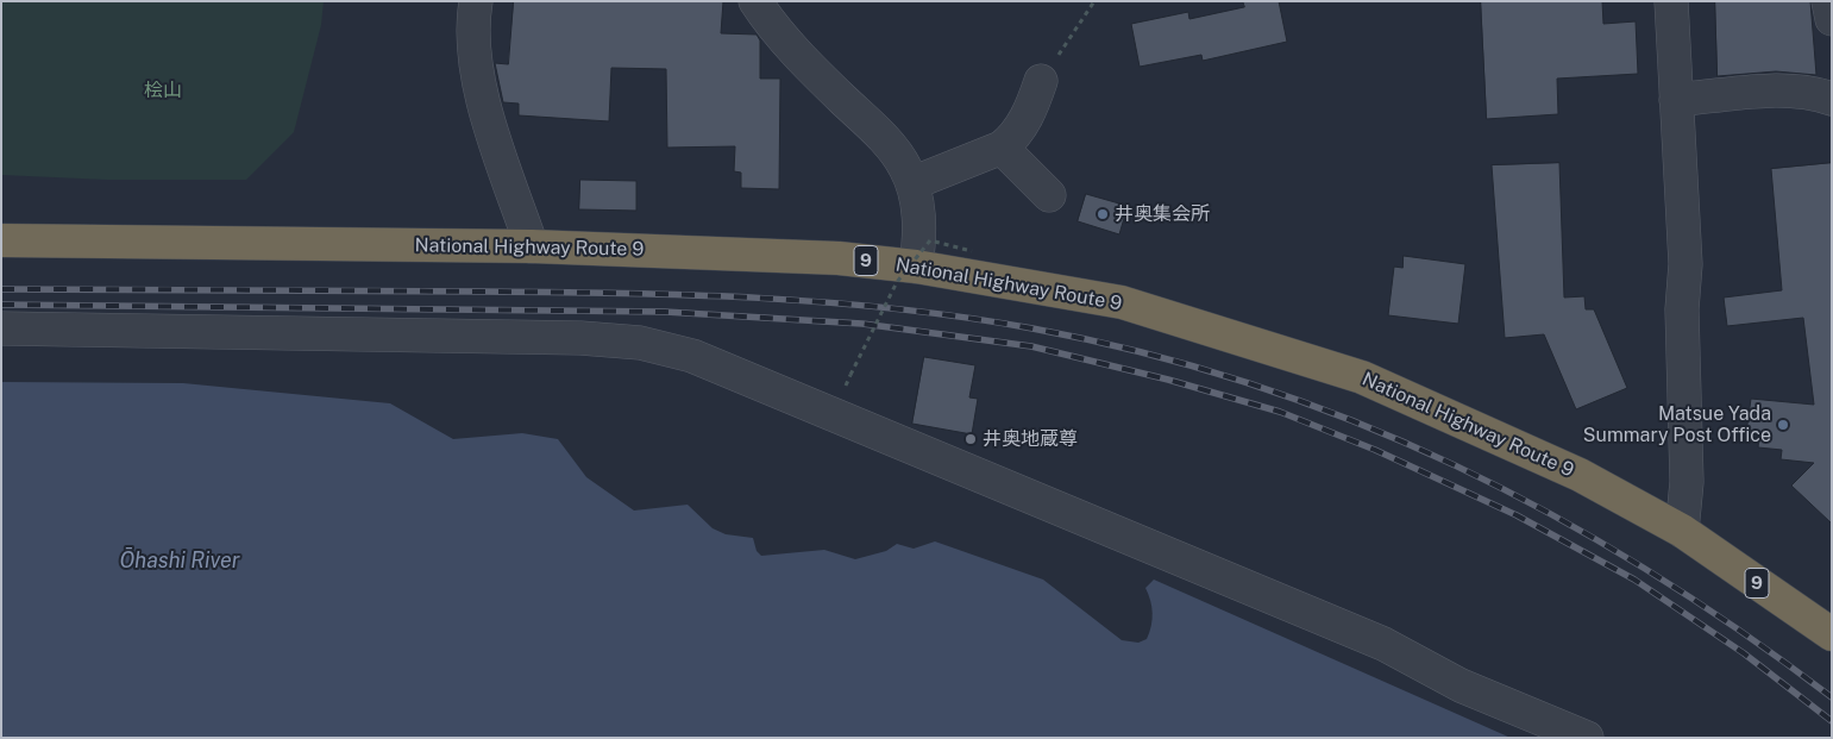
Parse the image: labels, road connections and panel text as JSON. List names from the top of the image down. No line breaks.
{"streets":{"highway":["National Highway Route 9","9"]},"water":["Ōhashi River"],"parks":["桧山"],"places":["井奥集会所","Matsue Yada Summary Post Office","井奥地蔵尊"]}
